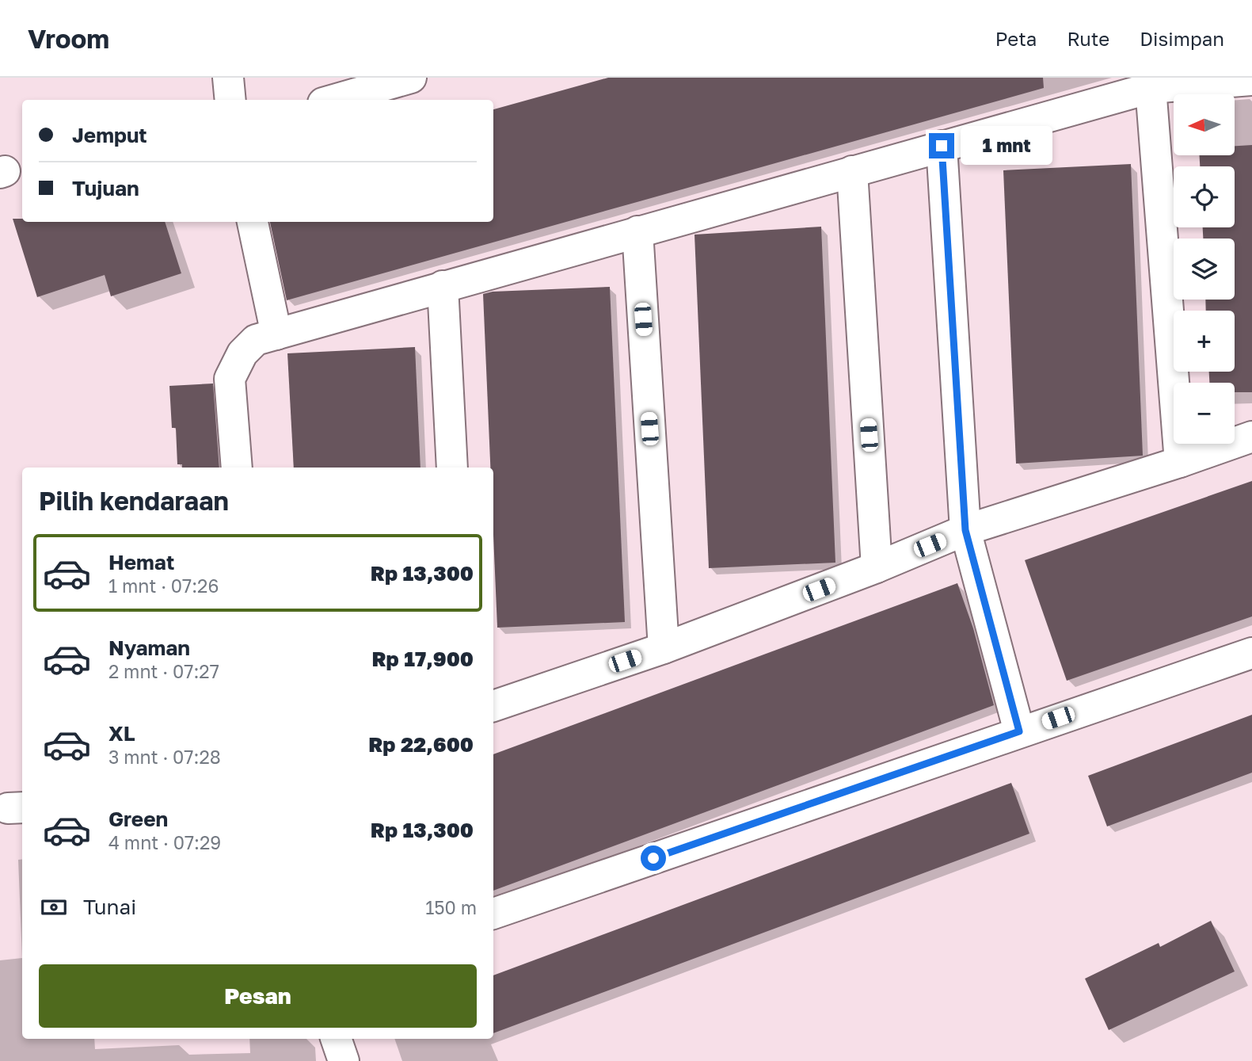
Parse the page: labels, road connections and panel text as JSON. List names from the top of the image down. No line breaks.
{"north":"left","page":{"header":"Vroom","nav":["Peta","Rute","Disimpan"],"map_buttons":["+","−"],"banner":["Jemput","Tujuan"],"bubble":"1 mnt","heading":"Pilih kendaraan","list":[{"name":"Hemat","note":"1 mnt · 07:26","value":"Rp 13,300"},{"name":"Nyaman","note":"2 mnt · 07:27","value":"Rp 17,900"},{"name":"XL","note":"3 mnt · 07:28","value":"Rp 22,600"},{"name":"Green","note":"4 mnt · 07:29","value":"Rp 13,300"}],"pay":["Tunai","150 m"],"buttons":"Pesan"}}
